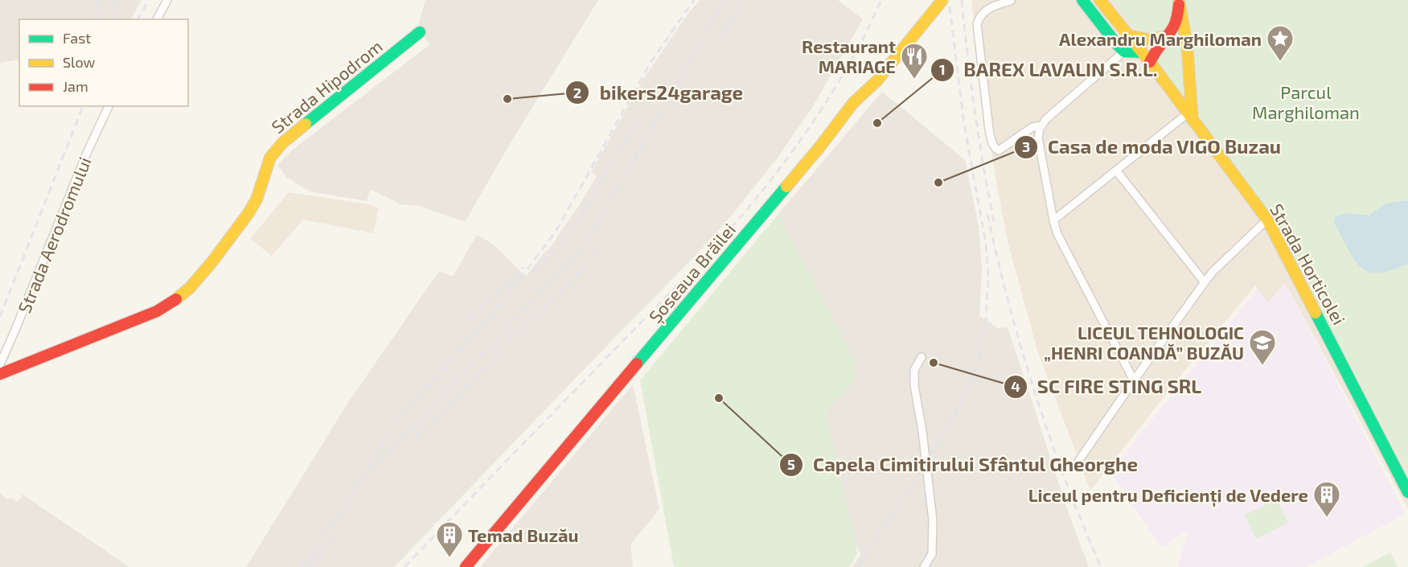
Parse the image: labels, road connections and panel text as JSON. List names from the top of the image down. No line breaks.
{"streets":{"main road":["Strada Hipodrom","Strada Horticolei","Șoseaua Brăilei"],"street":["Strada Aerodromului"]},"parks":["Parcul Marghiloman"],"places":{"place":["Alexandru Marghiloman"],"restaurant":["Restaurant MARIAGE"],"other":["bikers24garage","BAREX LAVALIN S.R.L.","Casa de moda VIGO Buzau","SC FIRE STING SRL","Capela Cimitirului Sfântul Gheorghe"],"school or university":["LICEUL TEHNOLOGIC „HENRI COANDĂ” BUZĂU"],"building":["Liceul pentru Deficienți de Vedere","Temad Buzău"]},"legend":["Fast","Slow","Jam"]}
